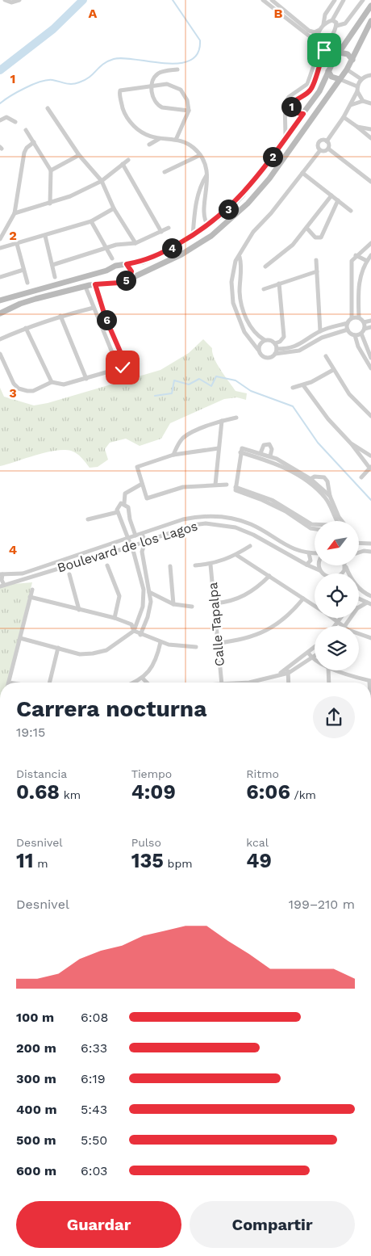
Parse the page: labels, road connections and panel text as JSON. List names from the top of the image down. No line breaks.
{"streets":{"street":["Boulevard de los Lagos","Calle Tapalpa"]},"north":"bottom left","page":{"pins":["1","2","3","4","5","6"],"heading":["Carrera nocturna","19:15"],"stats":[["Distancia","0.68 km"],["Tiempo","4:09"],["Ritmo","6:06 /km"],["Desnivel","11 m"],["Pulso","135 bpm"],["kcal","49"]],"chart":["Desnivel","199–210 m"],"list":[{"name":"100 m","note":"6:08"},{"name":"200 m","note":"6:33"},{"name":"300 m","note":"6:19"},{"name":"400 m","note":"5:43"},{"name":"500 m","note":"5:50"},{"name":"600 m","note":"6:03"}],"buttons":["Guardar","Compartir"]},"grid":{"columns":["A","B"],"rows":["1","2","3","4"]}}
